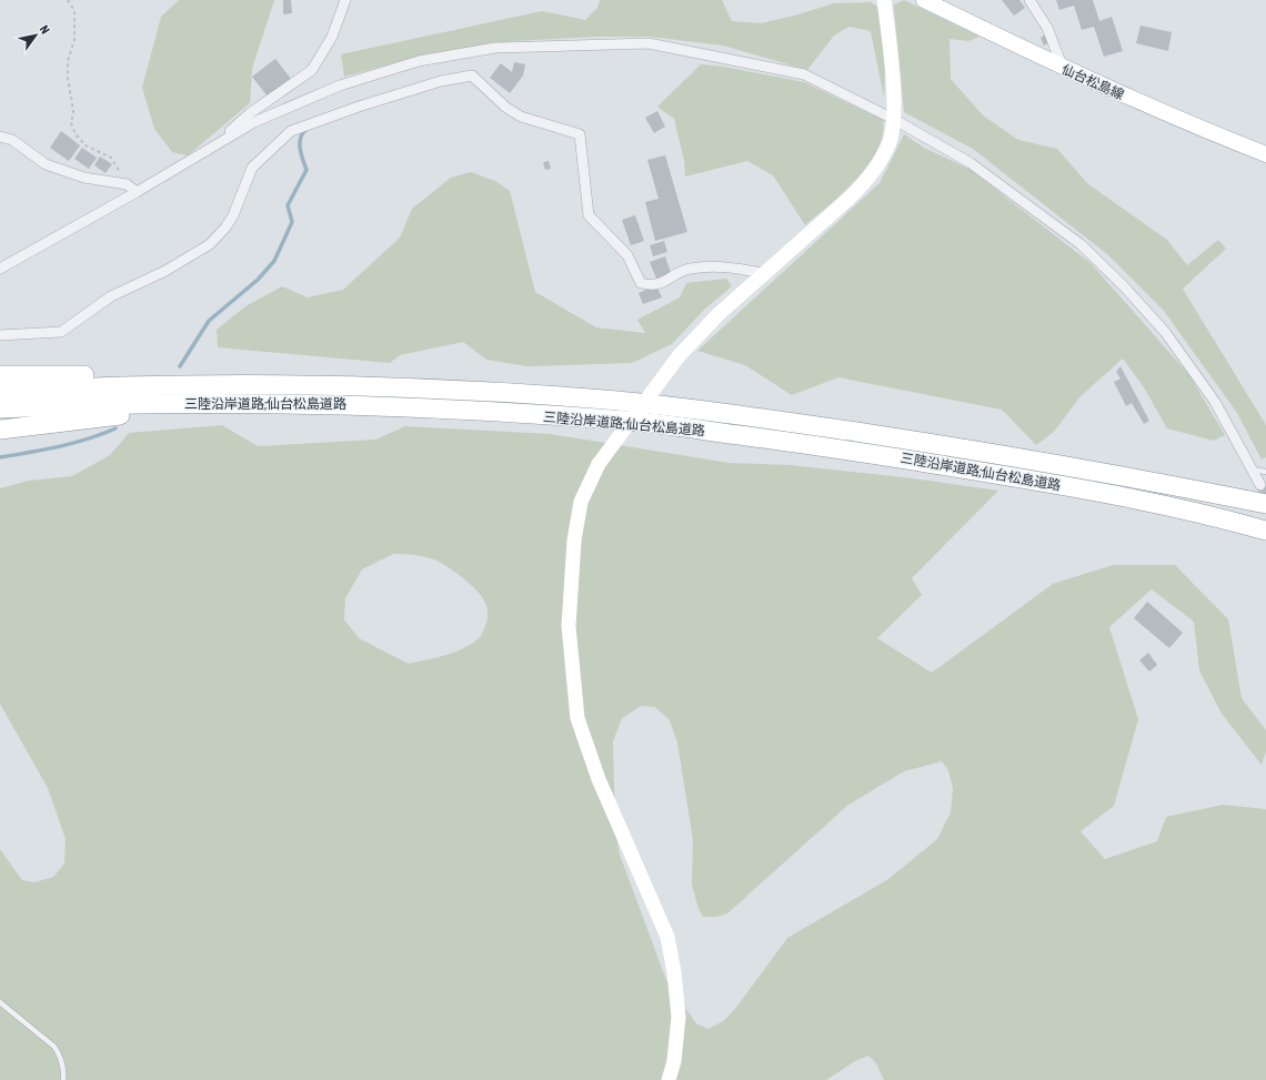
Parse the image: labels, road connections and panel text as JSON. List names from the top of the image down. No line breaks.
{"streets":{"highway":["三陸沿岸道路;仙台松島道路"],"main road":["仙台松島線"]},"north":"top right"}
